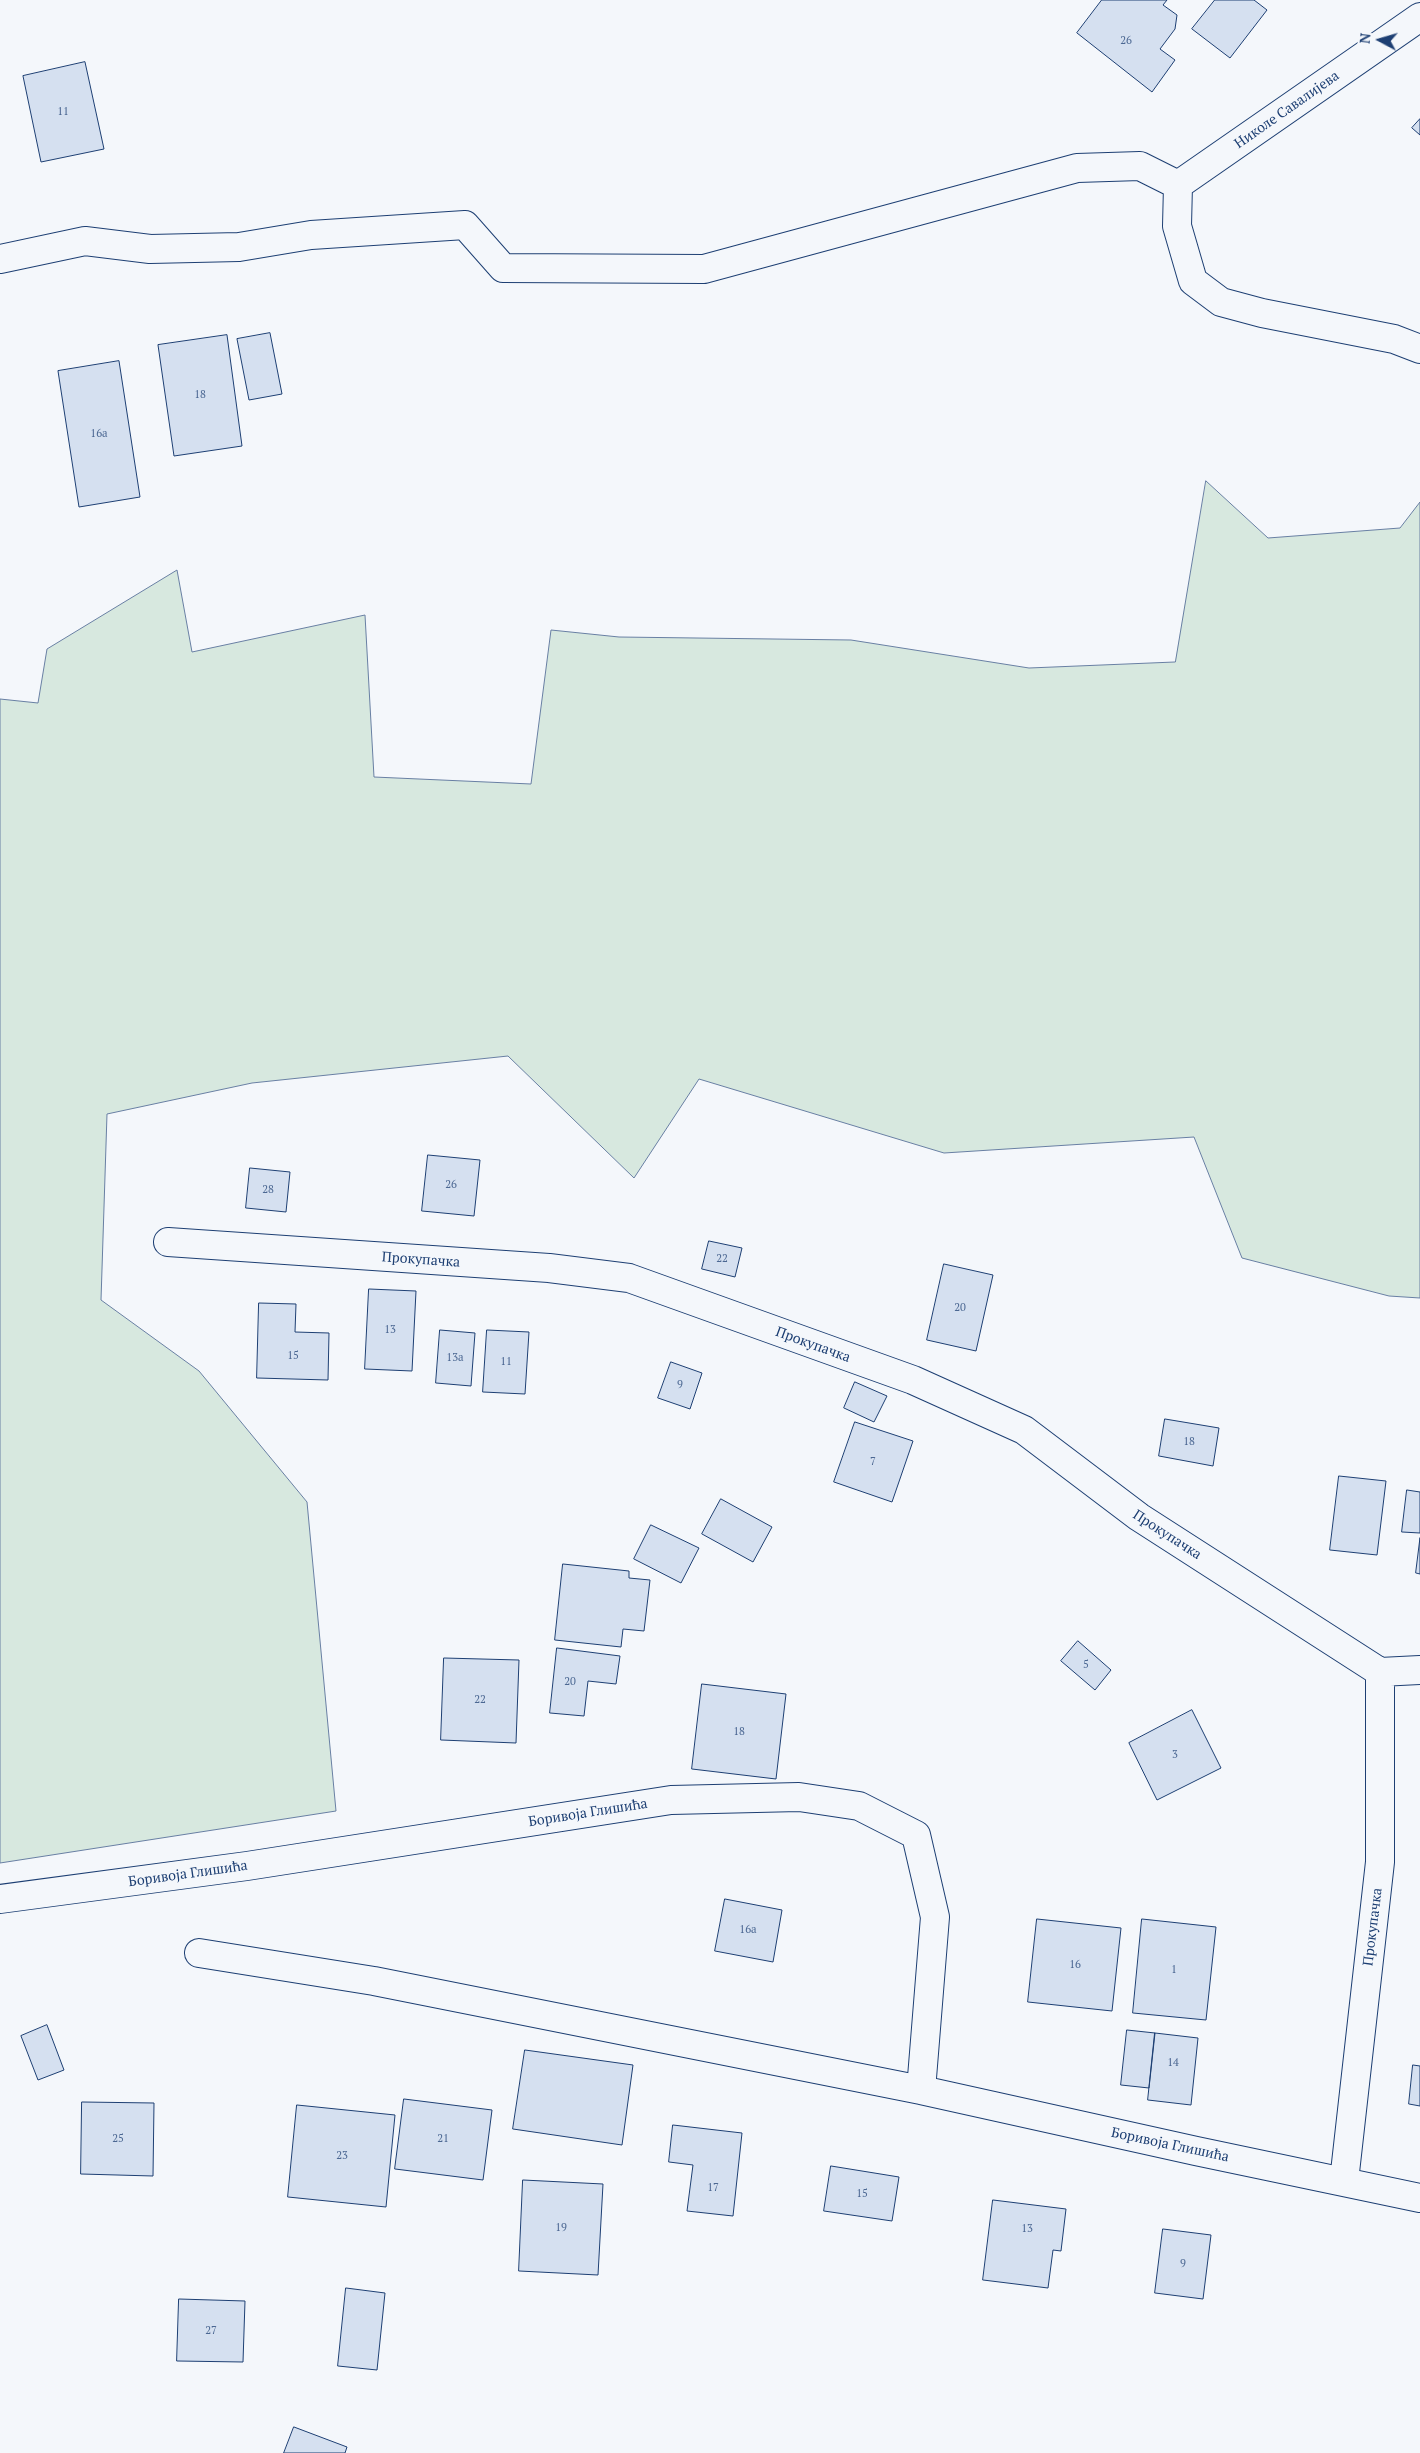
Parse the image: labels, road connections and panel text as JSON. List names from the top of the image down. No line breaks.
{"streets":{"street":["Николе Савалијева","Прокупачка","Боривоја Глишића"]},"crossings":[["Прокупачка","Боривоја Глишића"]],"house_numbers":["26","11","18","16a","26","28","22","20","13","15","13a","11","9","18","7","5","20","22","18","3","16a","16","1","14","25","21","23","17","15","19","13","9","27"],"north":"left"}
